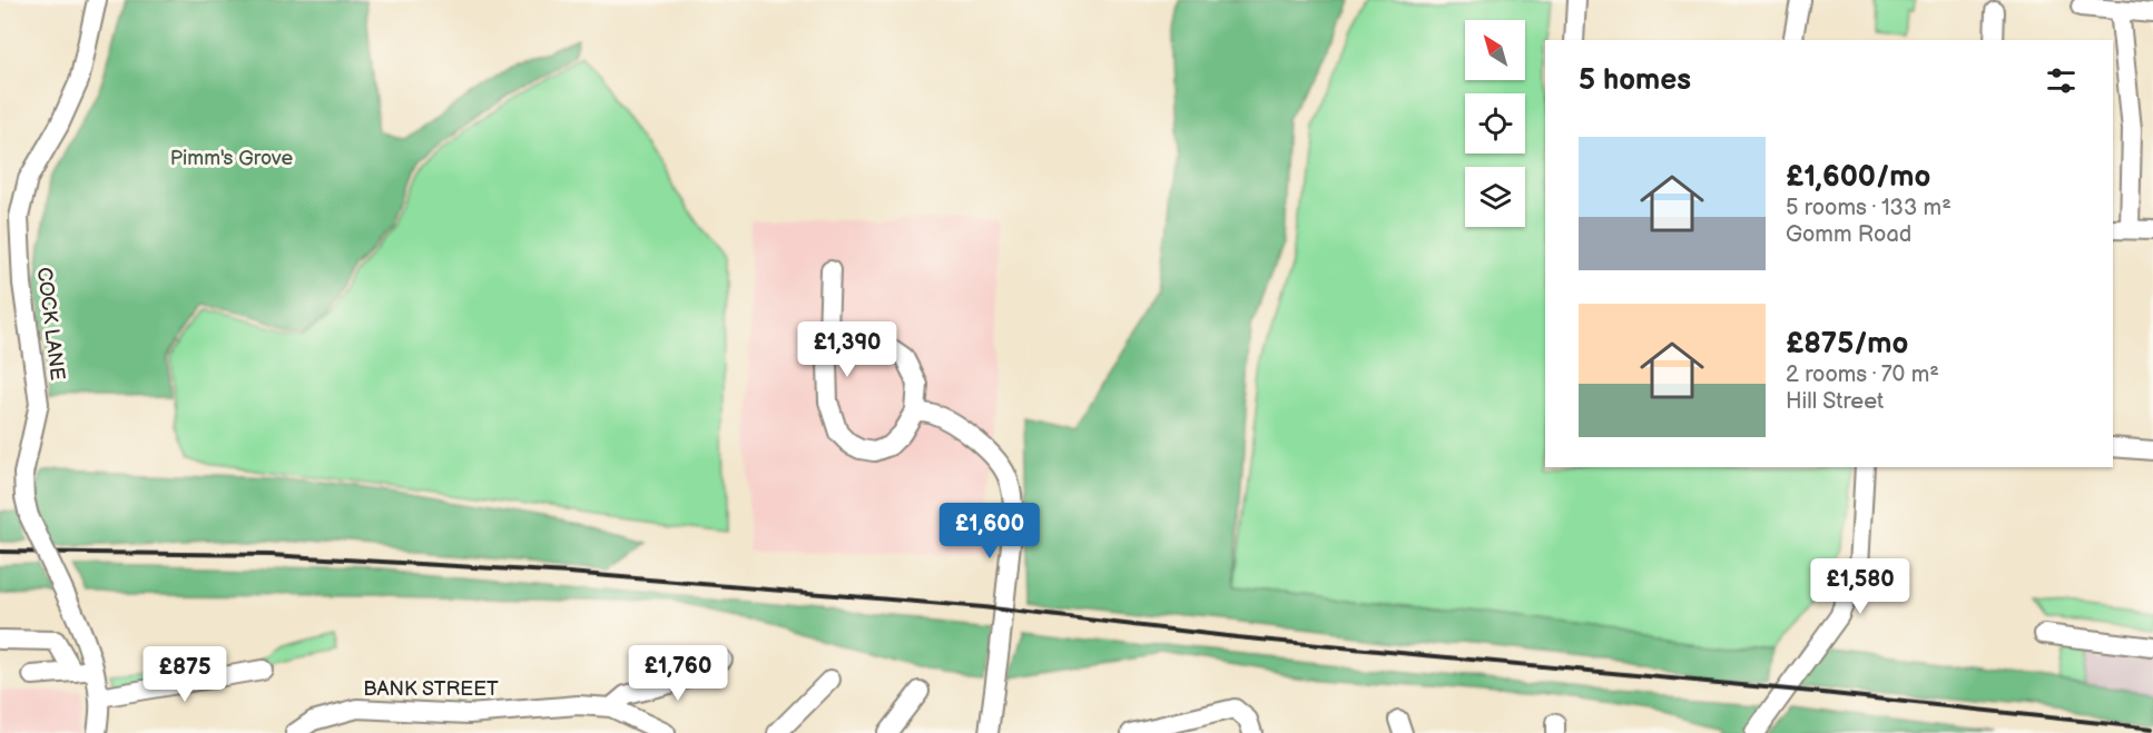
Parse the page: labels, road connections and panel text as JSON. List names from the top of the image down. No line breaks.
{"streets":{"street":["COCK LANE","BANK STREET"]},"parks":["Pimm's Grove"],"north":"top left","page":{"heading":"5 homes","list":[{"name":"£1,600/mo","note":"5 rooms · 133 m² · Gomm Road"},{"name":"£875/mo","note":"2 rooms · 70 m² · Hill Street"}],"price":["£1,390","£1,600","£1,580","£1,760","£875"]}}
